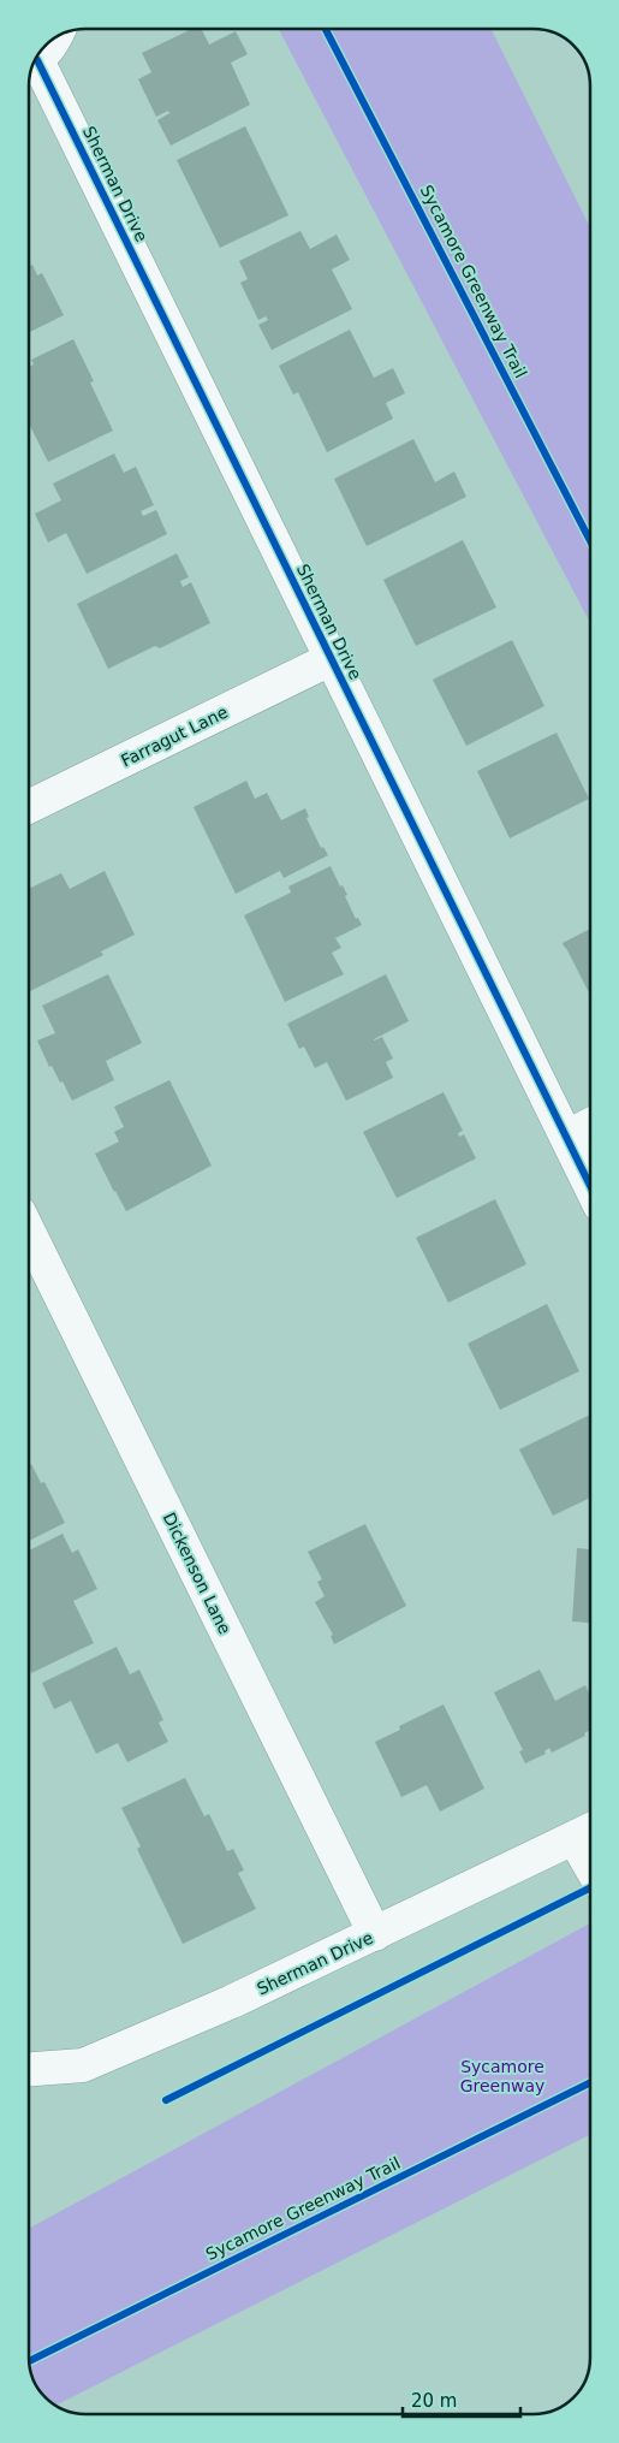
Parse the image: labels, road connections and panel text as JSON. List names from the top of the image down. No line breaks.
{"streets":{"street":["Sherman Drive","Farragut Lane","Dickenson Lane"],"cycle path":["Sycamore Greenway Trail"]},"crossings":[["Sherman Drive","Farragut Lane"],["Sherman Drive","Dickenson Lane"]],"parks":["Sycamore Greenway"],"scale_bar":"20 m"}
